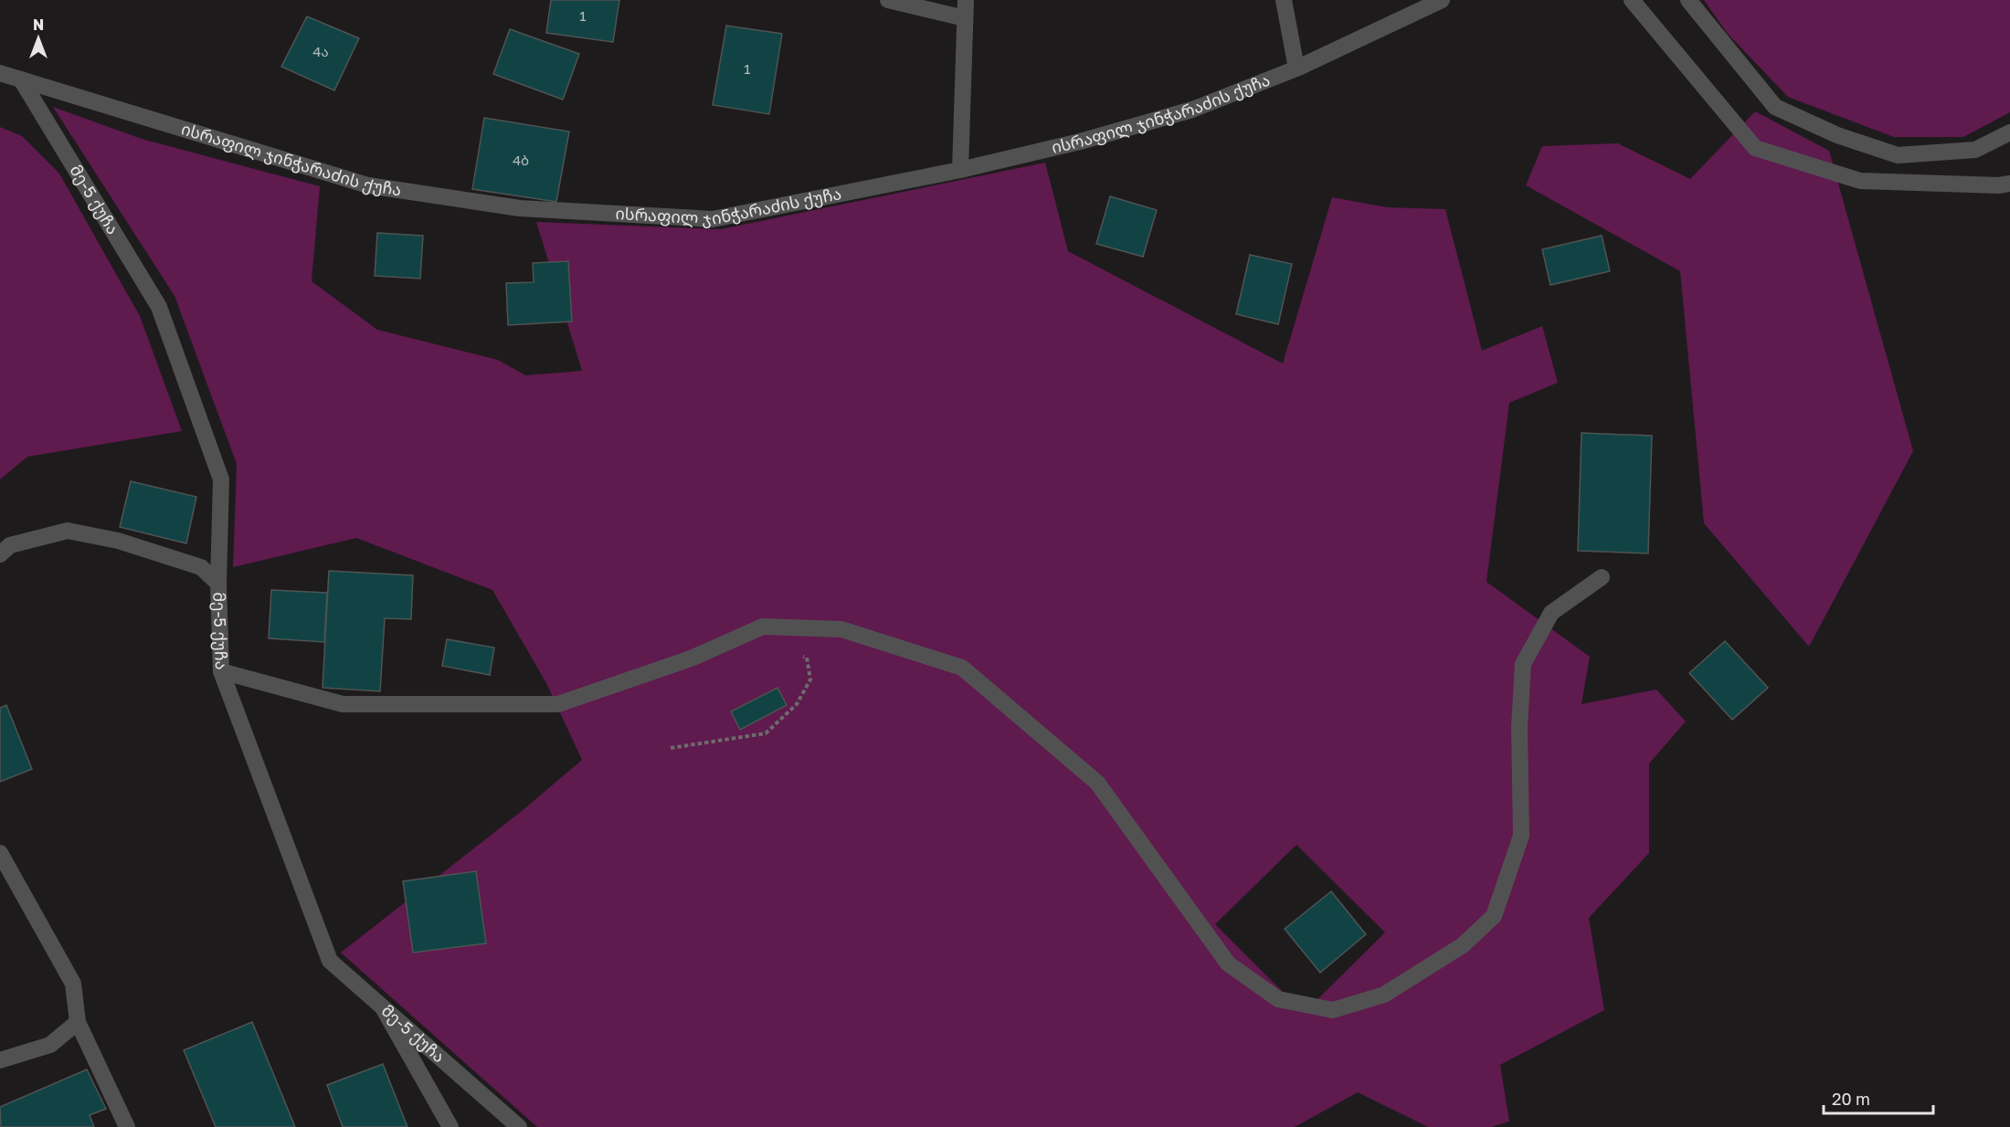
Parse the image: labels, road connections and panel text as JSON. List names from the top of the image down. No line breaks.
{"streets":{"street":["ისრაფილ ჯინჭარაძის ქუჩა","მე-5 ქუჩა"]},"crossings":[["ისრაფილ ჯინჭარაძის ქუჩა","მე-5 ქუჩა"]],"house_numbers":["1","4ა","1","4ბ"],"scale_bar":"20 m","north":"top"}
